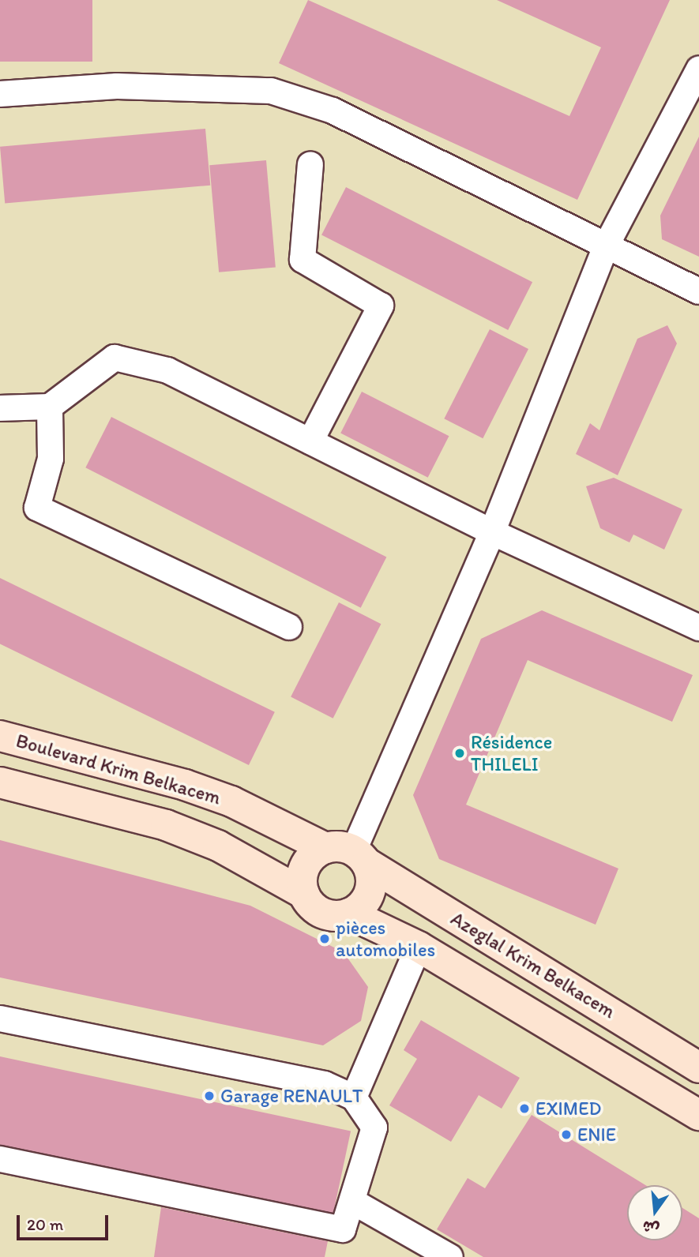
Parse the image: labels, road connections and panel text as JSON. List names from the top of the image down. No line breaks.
{"streets":{"main road":["Boulevard Krim Belkacem","Azeglal Krim Belkacem"]},"crossings":[["Boulevard Krim Belkacem","Azeglal Krim Belkacem"]],"places":["Résidence THILELI","pièces automobiles","Garage RENAULT","EXIMED","ENIE"],"scale_bar":"20 m","north":"bottom"}
